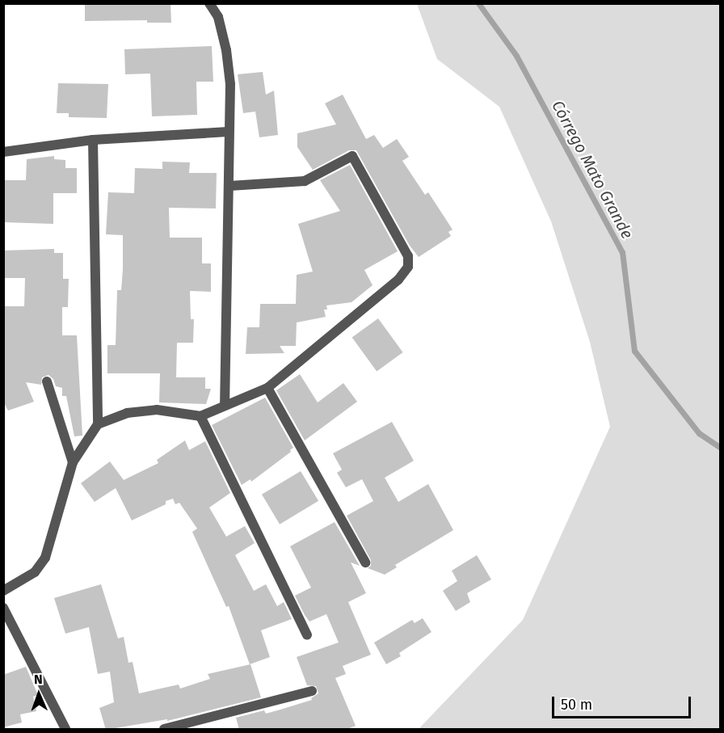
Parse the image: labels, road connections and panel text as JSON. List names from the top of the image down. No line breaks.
{"water":["Córrego Mato Grande"],"scale_bar":"50 m","north":"top"}
